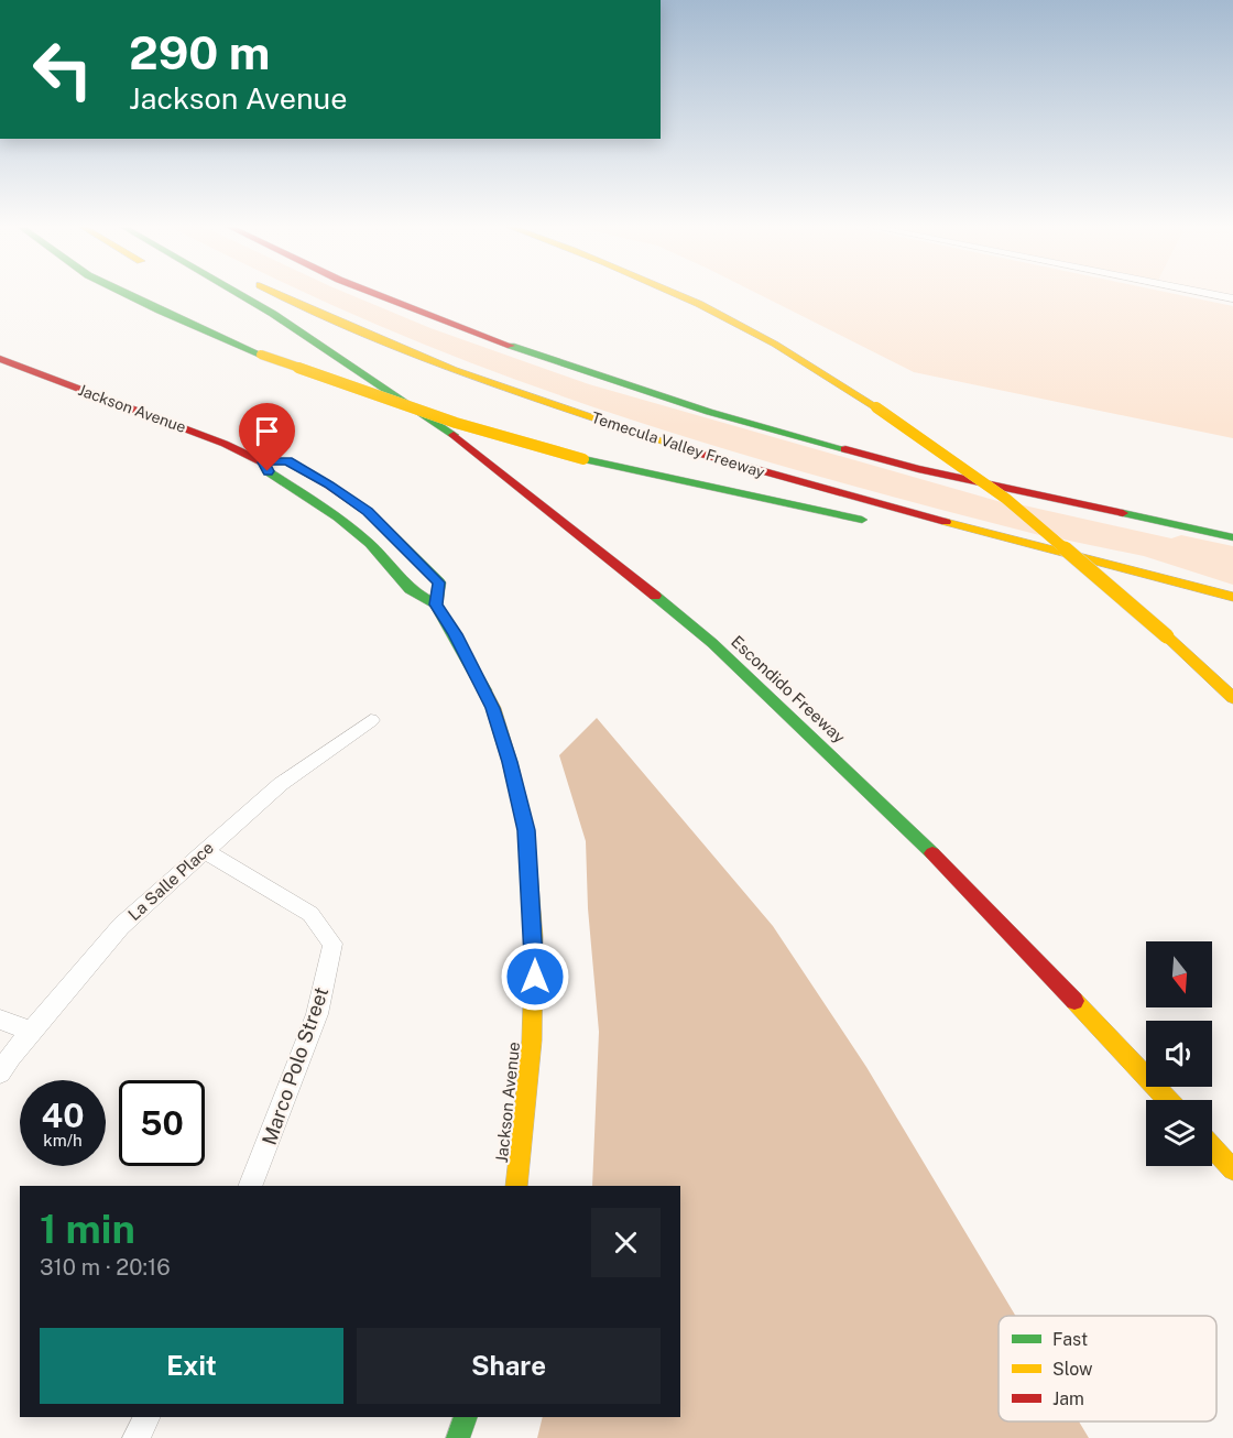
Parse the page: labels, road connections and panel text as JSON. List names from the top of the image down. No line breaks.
{"streets":{"main road":["Jackson Avenue","Temecula Valley Freeway","Escondido Freeway"],"street":["La Salle Place","Marco Polo Street"]},"crossings":[["La Salle Place","Marco Polo Street"]],"legend":["Fast","Slow","Jam"],"north":"bottom","page":{"turn":["290 m","Jackson Avenue"],"speed":"40 km/h","limit":"50","heading":["1 min","310 m · 20:16"],"buttons":["Exit","Share"]}}
